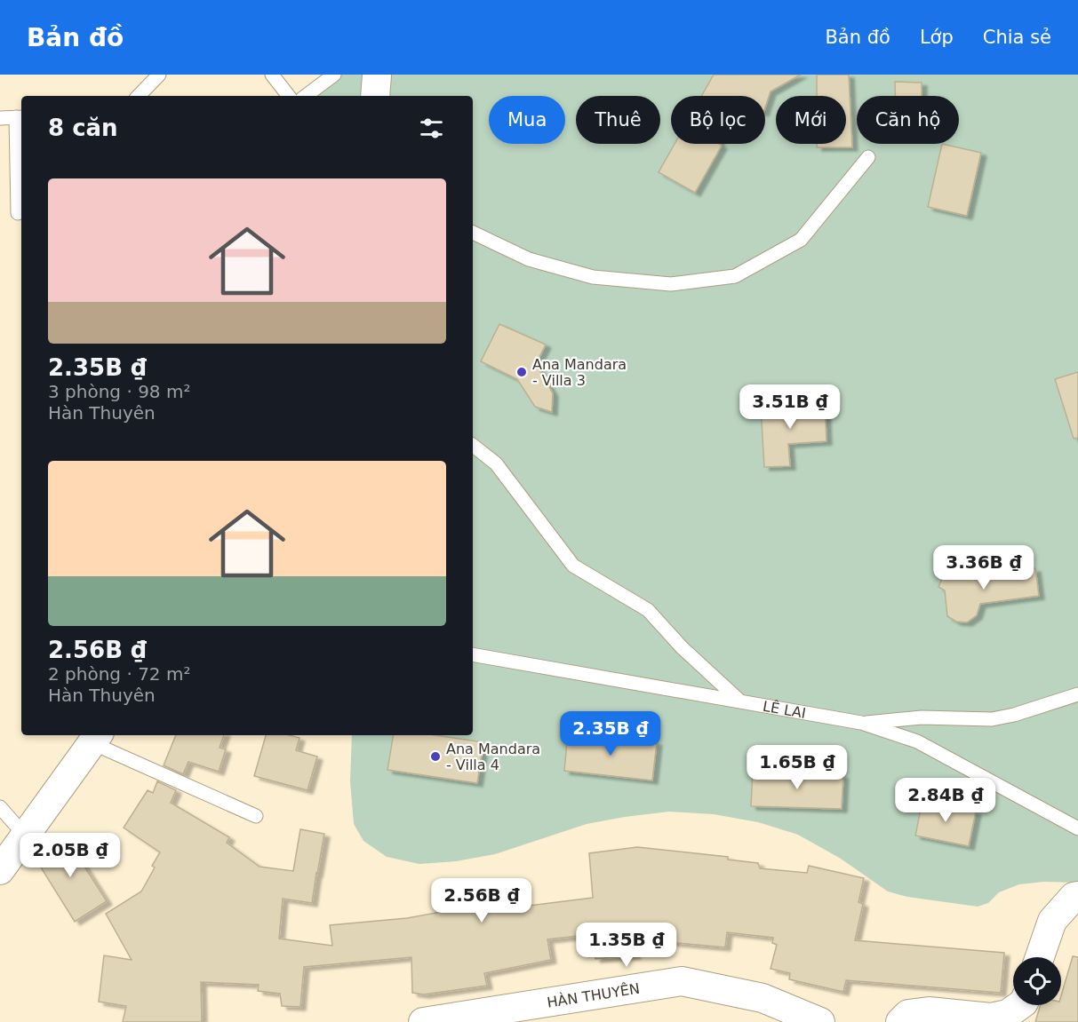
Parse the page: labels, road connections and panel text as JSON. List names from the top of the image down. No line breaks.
{"streets":{"street":["HÀN THUYÊN"],"lane":["LÊ LAI"]},"places":["Ana Mandara - Villa 3","Ana Mandara - Villa 4"],"page":{"header":"Bản đồ","nav":["Bản đồ","Lớp","Chia sẻ"],"chip":["Mua","Thuê","Bộ lọc","Mới","Căn hộ"],"heading":"8 căn","list":[{"name":"2.35B ₫","note":"3 phòng · 98 m² · Hàn Thuyên"},{"name":"2.56B ₫","note":"2 phòng · 72 m² · Hàn Thuyên"}],"price":["3.51B ₫","3.36B ₫","2.35B ₫","1.65B ₫","2.84B ₫","2.05B ₫","2.56B ₫","1.35B ₫"]}}
